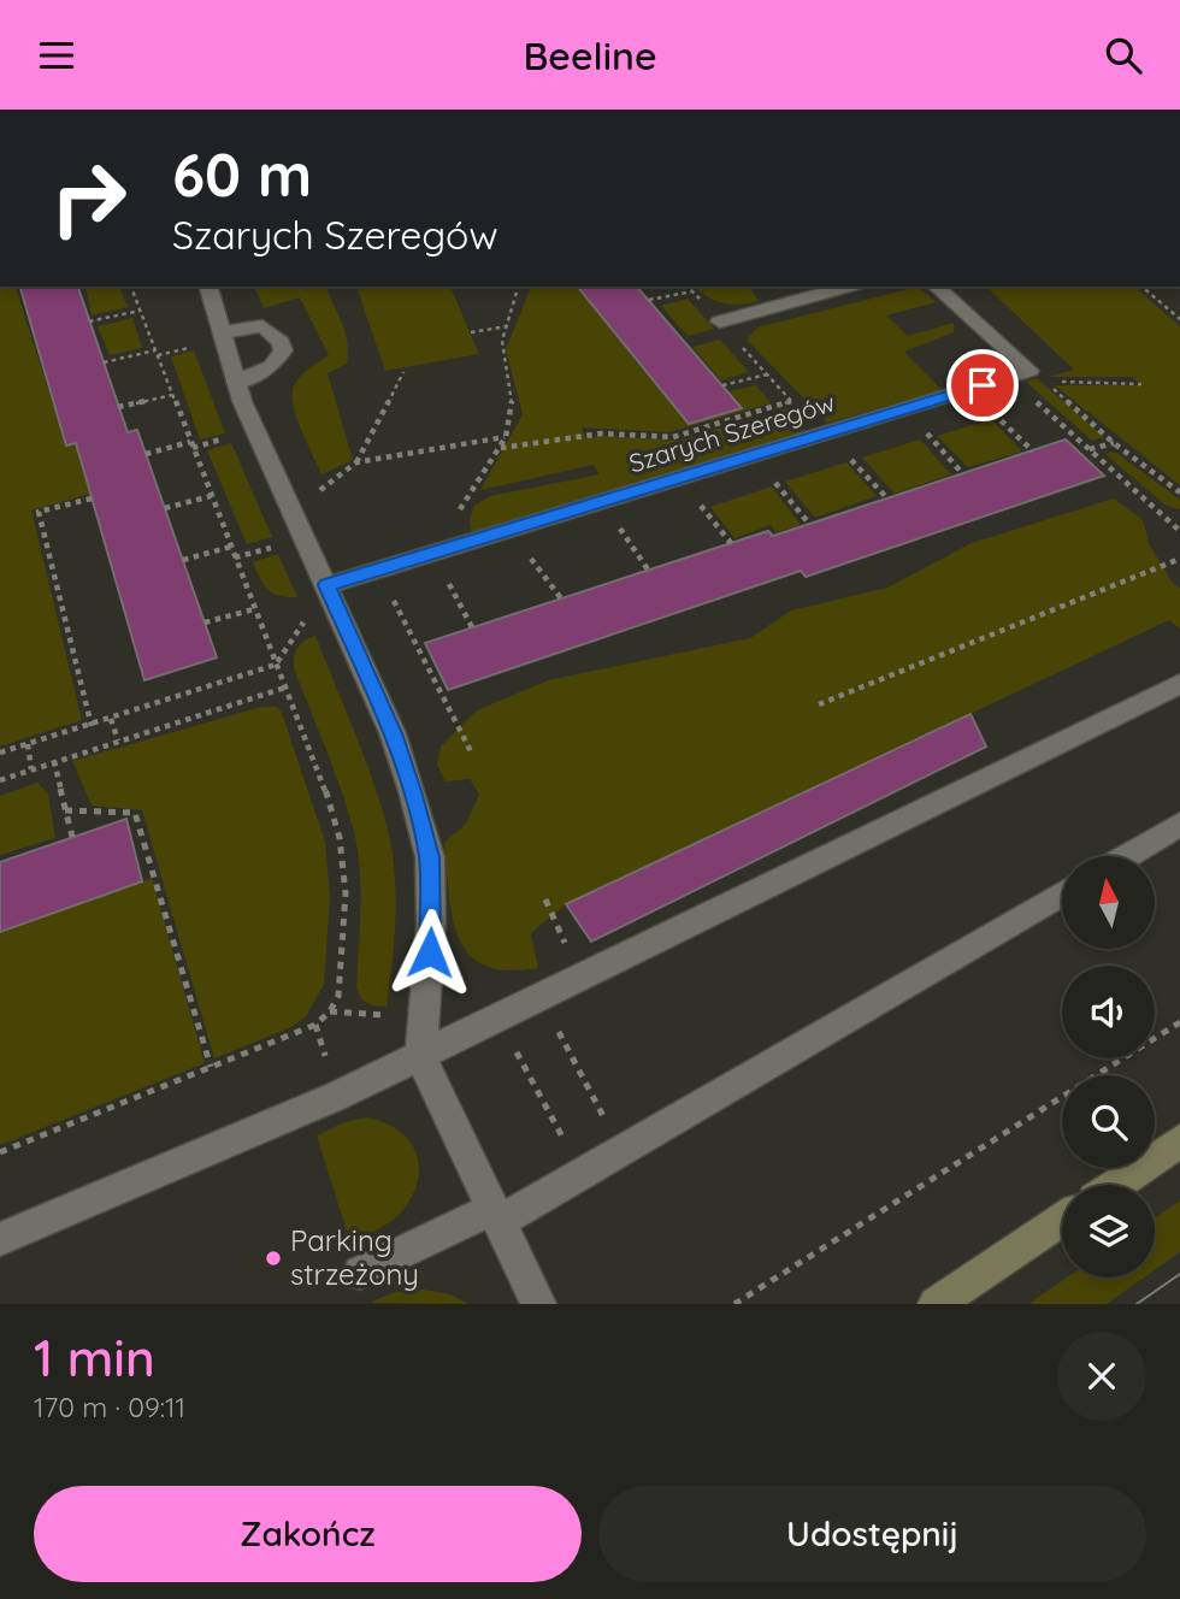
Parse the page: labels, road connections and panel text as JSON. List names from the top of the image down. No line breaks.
{"streets":{"street":["Szarych Szeregów"]},"places":["Parking strzeżony"],"north":"top","page":{"header":"Beeline","turn":["60 m","Szarych Szeregów"],"heading":["1 min","170 m · 09:11"],"buttons":["Zakończ","Udostępnij"]}}
